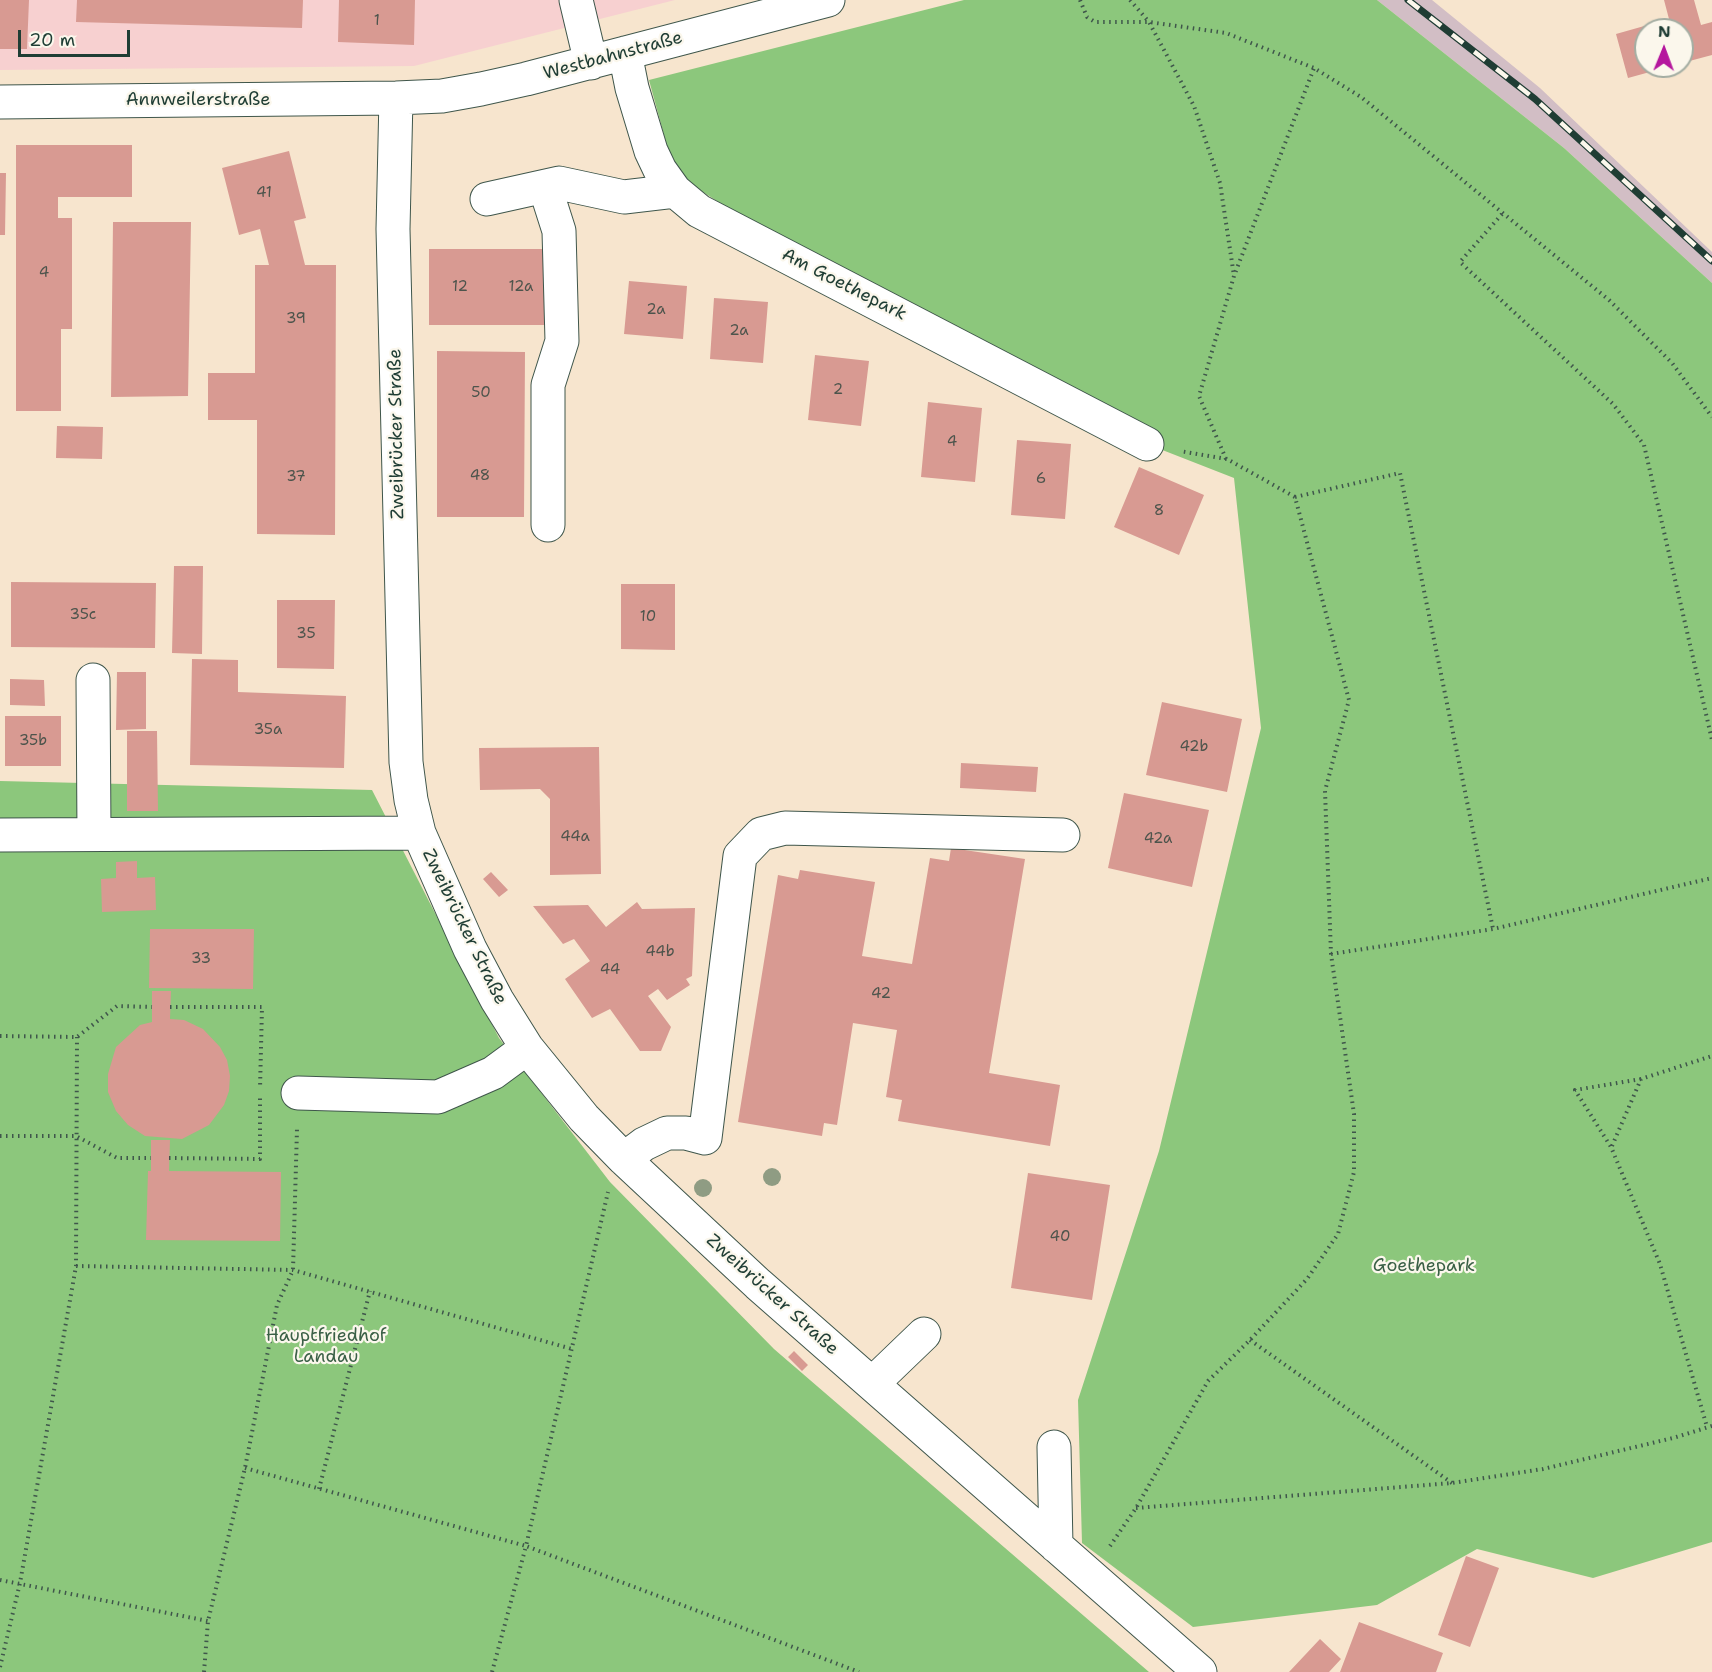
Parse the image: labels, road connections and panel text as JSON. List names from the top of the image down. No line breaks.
{"streets":{"street":["Westbahnstraße","Annweilerstraße","Am Goethepark","Zweibrücker Straße"]},"crossings":[["Westbahnstraße","Annweilerstraße"],["Westbahnstraße","Am Goethepark"],["Westbahnstraße","Zweibrücker Straße"],["Annweilerstraße","Zweibrücker Straße"]],"parks":["Goethepark","Hauptfriedhof Landau"],"house_numbers":["1","41","4","12","12a","2a","39","2a","2","50","4","48","37","6","8","35c","10","35","35a","35b","42b","44a","42a","44b","33","44","42","40"],"scale_bar":"20 m","north":"top"}
